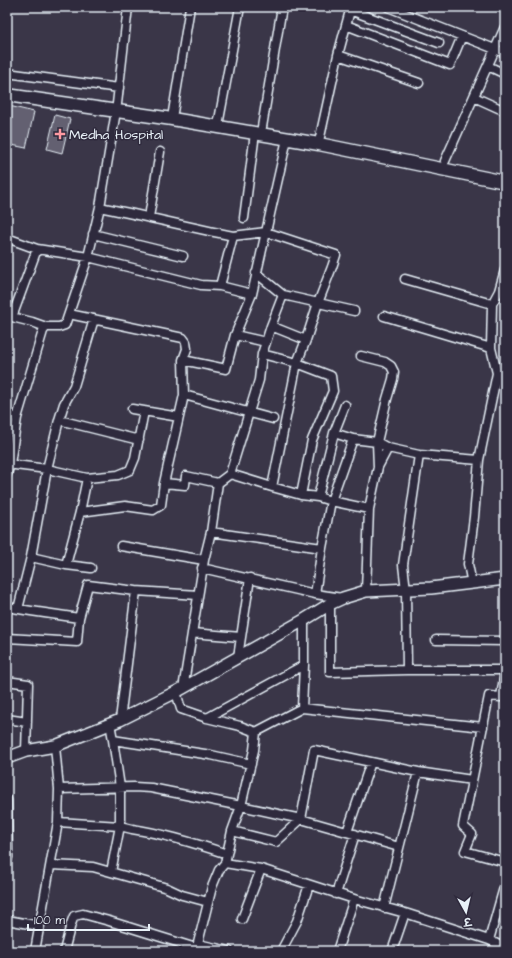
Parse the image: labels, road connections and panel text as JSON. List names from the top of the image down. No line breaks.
{"places":{"health":["Medha Hospital"]},"scale_bar":"100 m","north":"bottom"}
